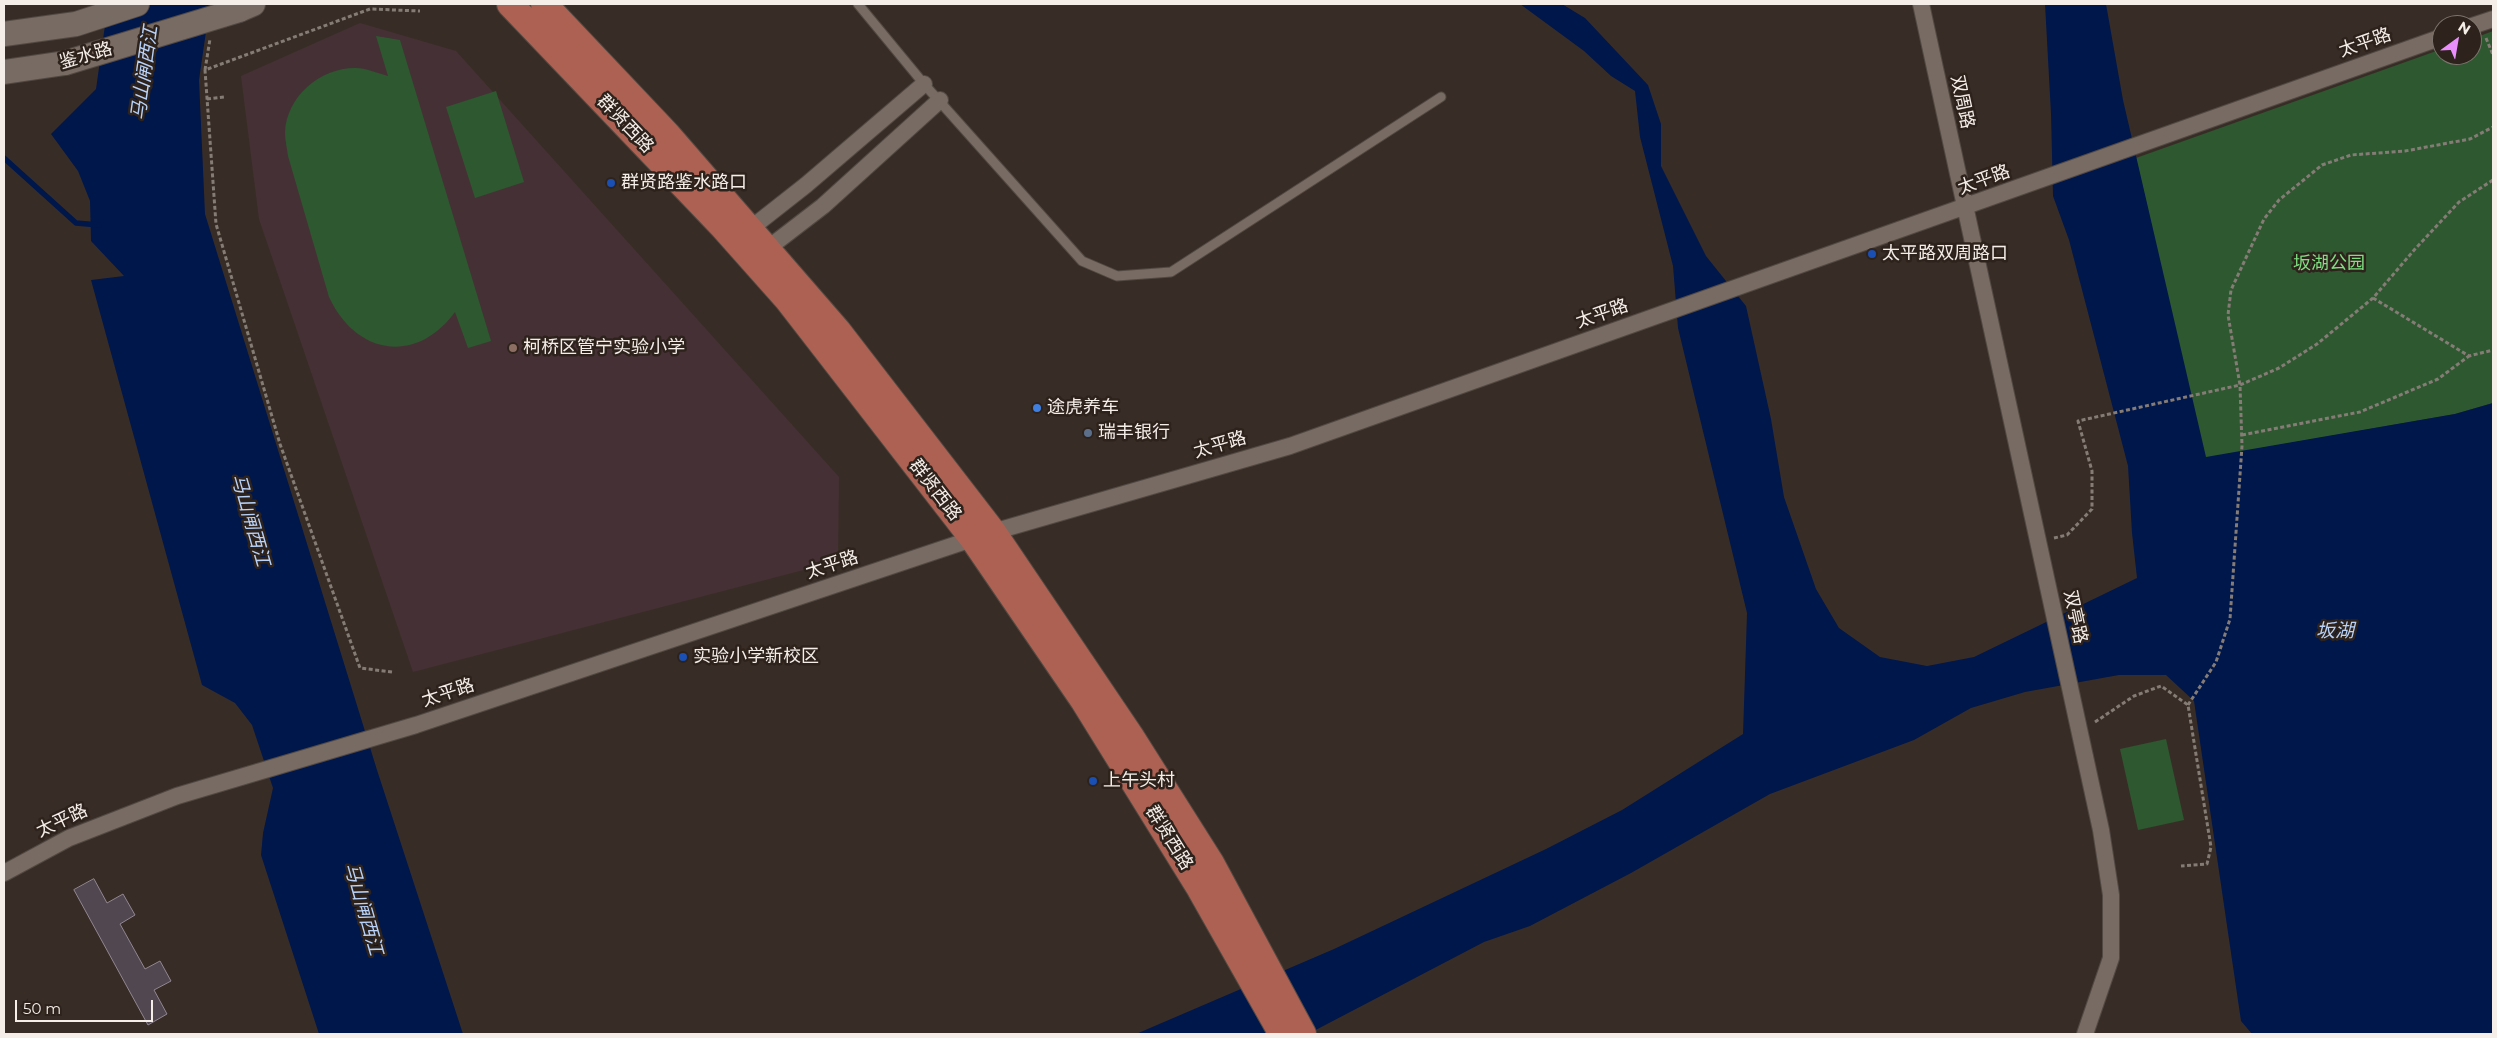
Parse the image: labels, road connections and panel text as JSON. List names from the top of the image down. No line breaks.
{"streets":{"main road":["群贤西路"],"street":["太平路","鉴水路","双周路","双亭路"]},"crossings":[["太平路","双周路"],["太平路","群贤西路"],["太平路","双亭路"],["双周路","双亭路"]],"water":["马山闸西江","坂湖"],"parks":["坂湖公园"],"places":["群贤路鉴水路口","太平路双周路口","柯桥区管宁实验小学","途虎养车","瑞丰银行","实验小学新校区","上午头村"],"scale_bar":"50 m","north":"top right"}
